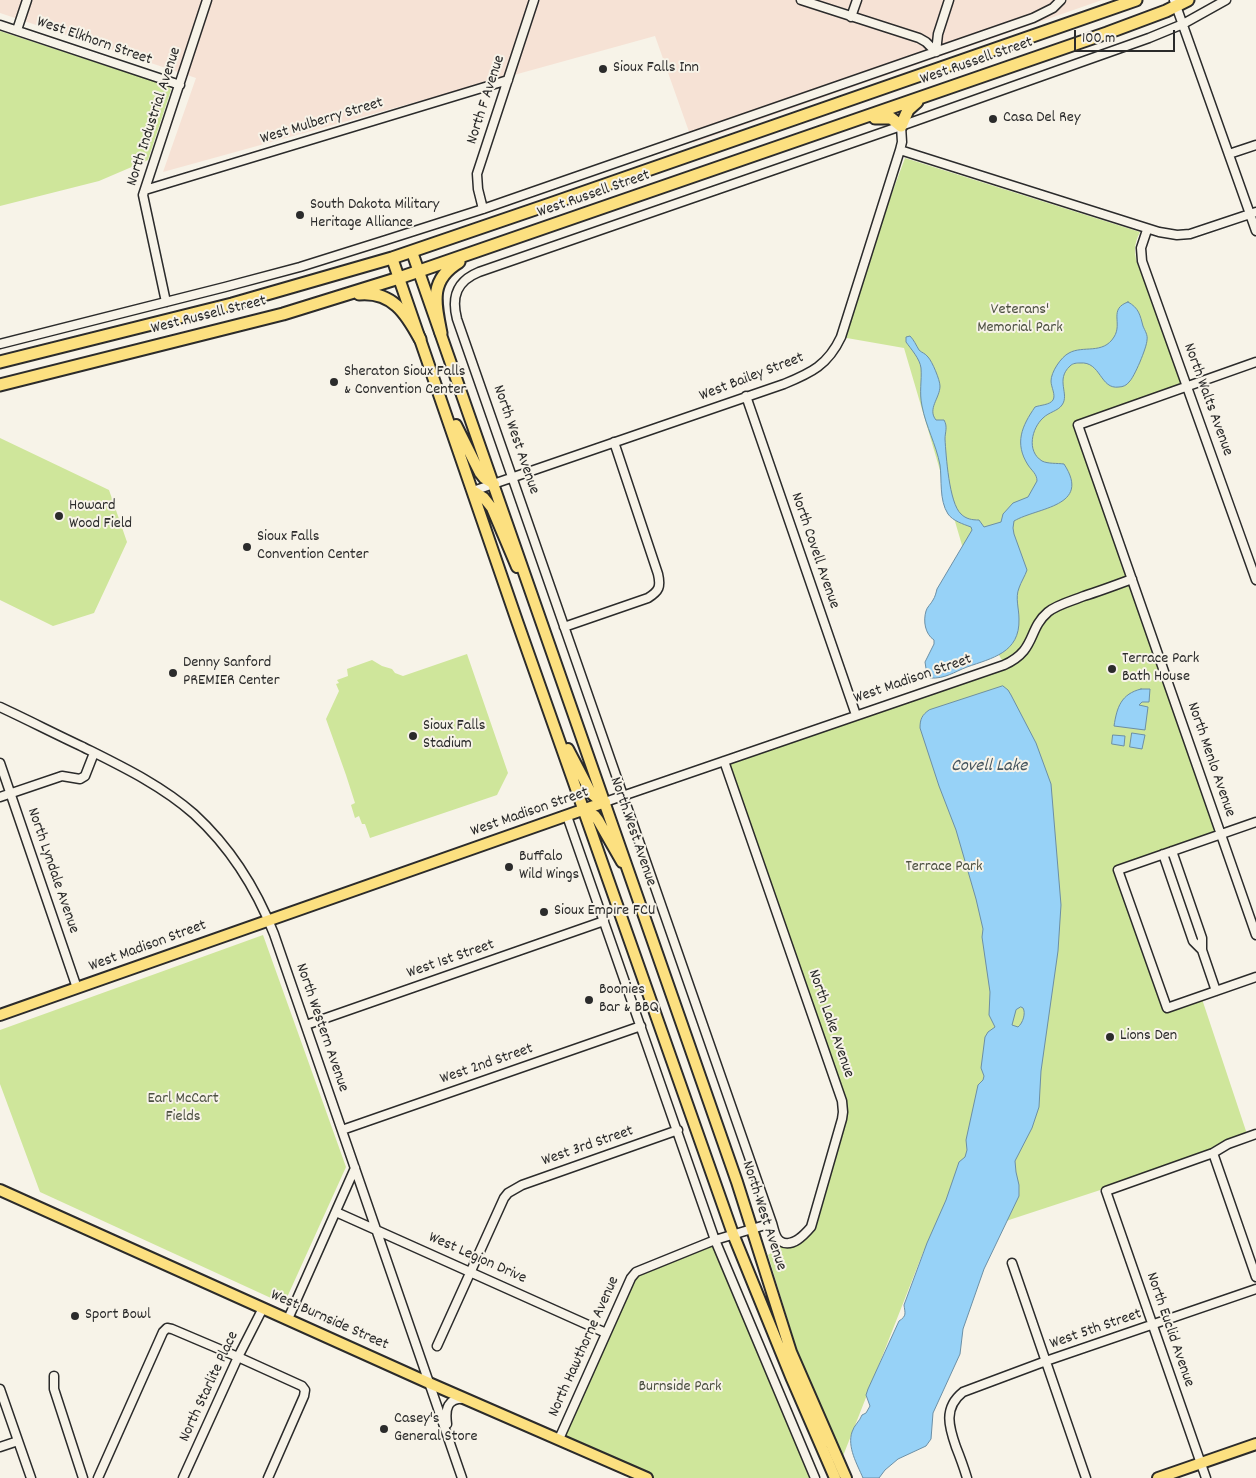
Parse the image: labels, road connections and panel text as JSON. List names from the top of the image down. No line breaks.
{"streets":{"highway":["West Russell Street"],"main road":["North West Avenue","West Madison Street","West Burnside Street"],"street":["West Elkhorn Street","North F Avenue","North Industrial Avenue","West Mulberry Street","West Bailey Street","North Walts Avenue","North Covell Avenue","North Menlo Avenue","North Lyndale Avenue","West 1st Street","North Lake Avenue","North Western Avenue","West 2nd Street","West 3rd Street","West Legion Drive","West 5th Street","North Euclid Avenue","North Hawthorne Avenue","North Starlite Place"]},"crossings":[["West Elkhorn Street","North Industrial Avenue"],["West Russell Street","North F Avenue"],["West Russell Street","North Industrial Avenue"],["West Russell Street","North West Avenue"],["North F Avenue","West Mulberry Street"],["North Industrial Avenue","West Mulberry Street"],["West Bailey Street","North West Avenue"],["West Bailey Street","North Covell Avenue"],["North Walts Avenue","North Menlo Avenue"],["North West Avenue","West Madison Street"],["North West Avenue","North Lake Avenue"],["North West Avenue","North Hawthorne Avenue"],["North Covell Avenue","West Madison Street"],["West Madison Street","North Menlo Avenue"],["West Madison Street","North Lyndale Avenue"],["West Madison Street","North Lake Avenue"],["West Madison Street","North Western Avenue"],["West 1st Street","North Western Avenue"],["North Western Avenue","West 2nd Street"],["North Western Avenue","West Legion Drive"],["North Western Avenue","West Burnside Street"],["West 3rd Street","West Legion Drive"],["West Legion Drive","North Hawthorne Avenue"],["West Burnside Street","North Hawthorne Avenue"],["West Burnside Street","North Starlite Place"],["West 5th Street","North Euclid Avenue"]],"water":["Covell Lake"],"parks":["Veterans' Memorial Park","Terrace Park","Earl McCart Fields","Burnside Park"],"places":["Sioux Falls Inn","Casa Del Rey","South Dakota Military Heritage Alliance","Sheraton Sioux Falls & Convention Center","Howard Wood Field","Sioux Falls Convention Center","Terrace Park Bath House","Denny Sanford PREMIER Center","Sioux Falls Stadium","Buffalo Wild Wings","Sioux Empire FCU","Boonies Bar & BBQ","Lions Den","Sport Bowl","Casey's General Store"],"scale_bar":"100 m"}
